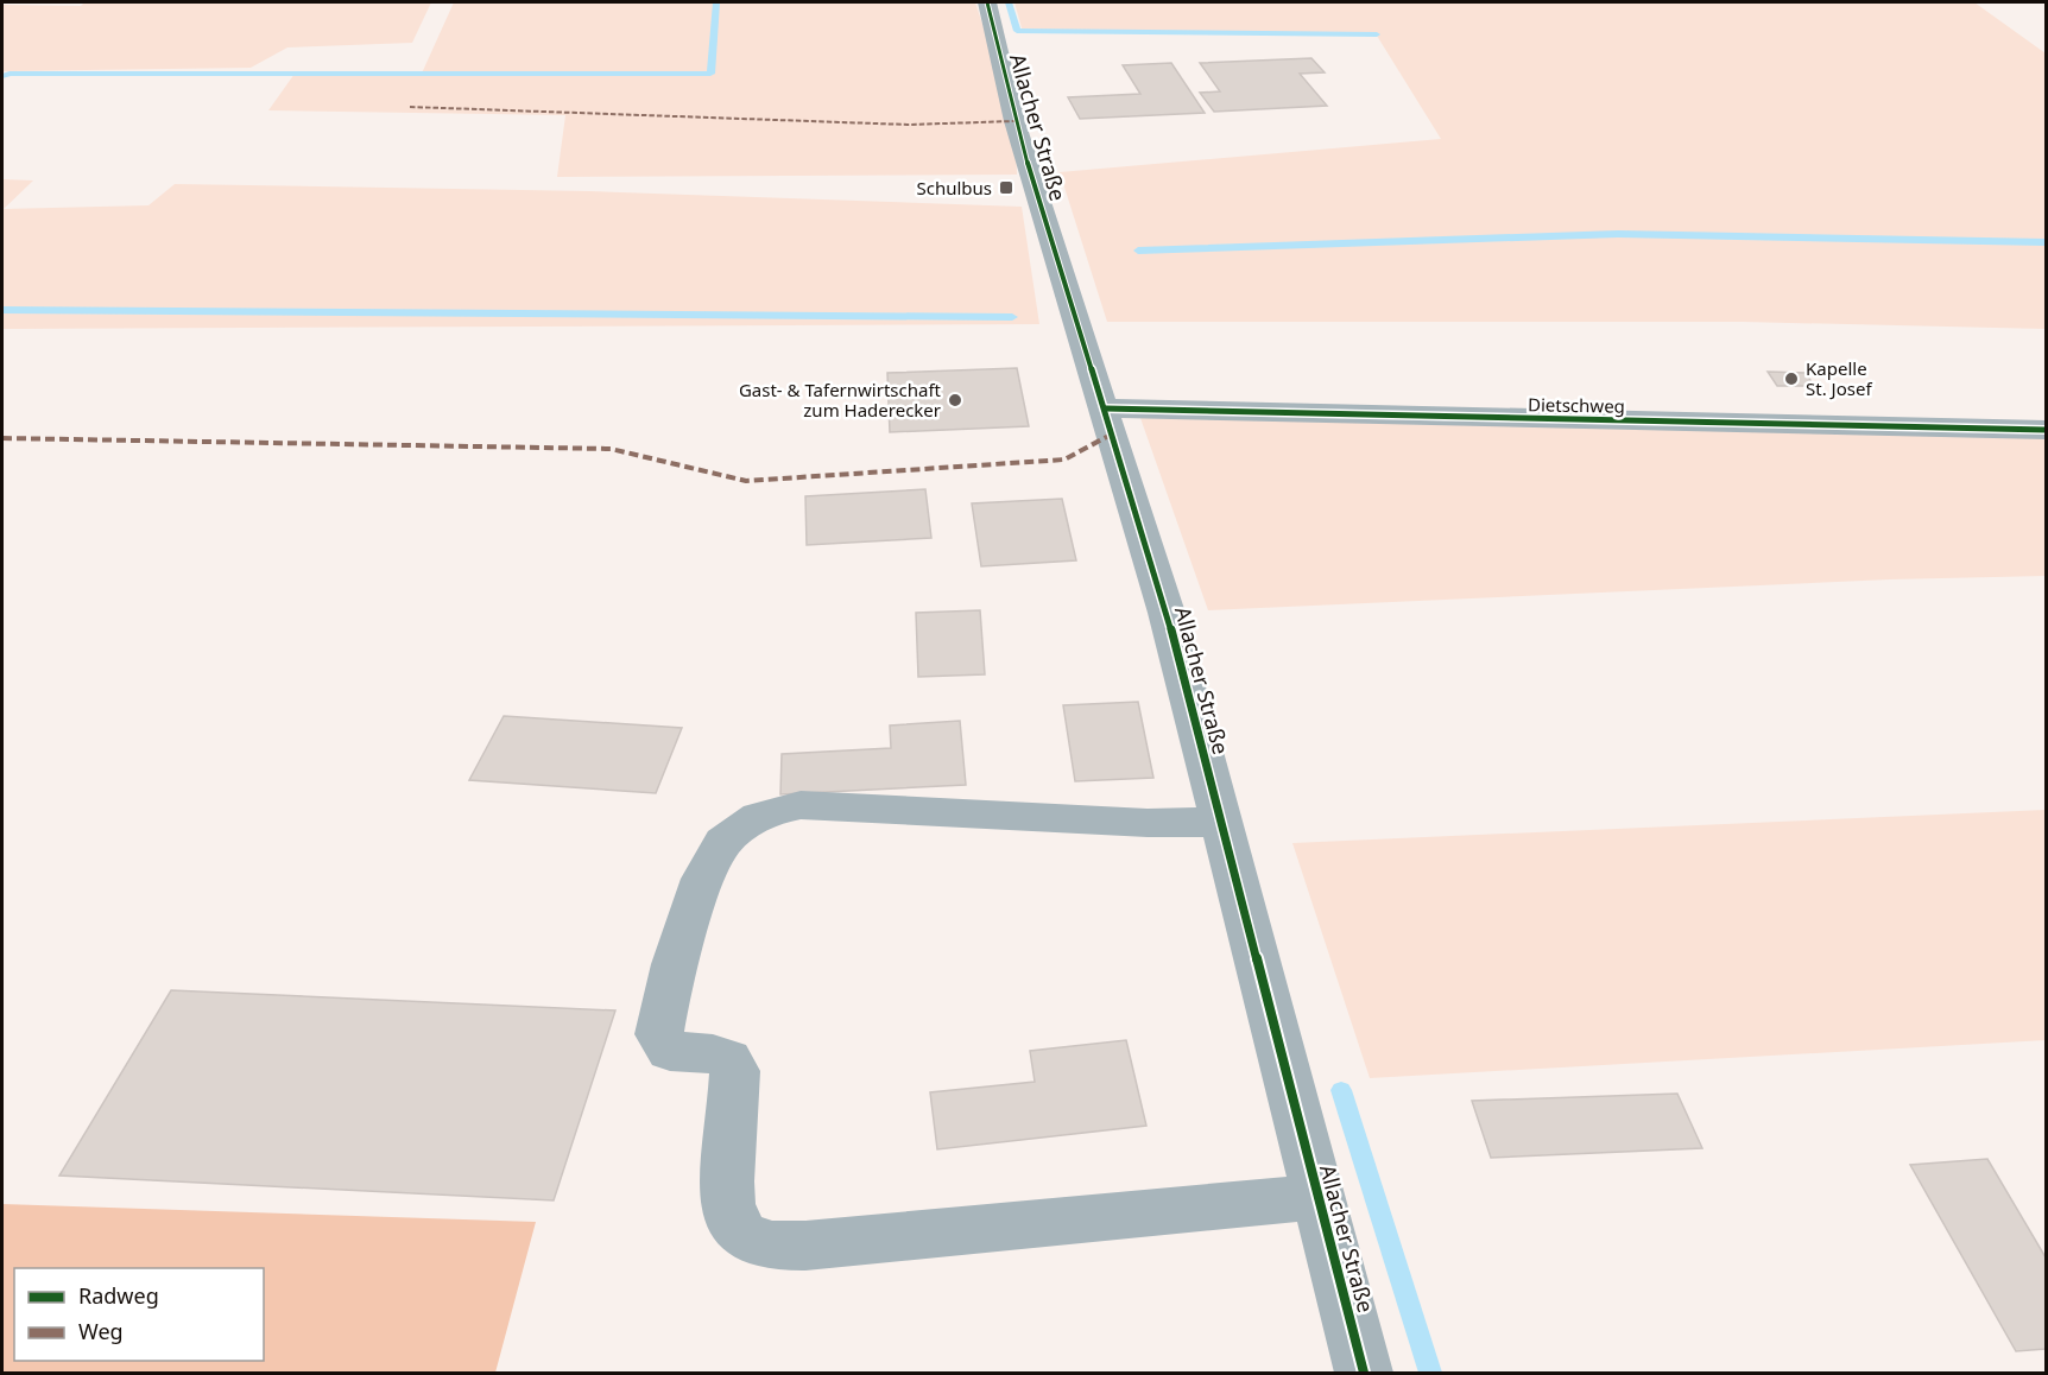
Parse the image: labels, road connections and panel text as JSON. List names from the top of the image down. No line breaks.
{"streets":{"street":["Allacher Straße","Dietschweg"]},"crossings":[["Allacher Straße","Dietschweg"]],"places":{"transit":["Schulbus"],"other":["Kapelle St. Josef","Gast- & Tafernwirtschaft zum Haderecker"]},"legend":["Radweg","Weg"]}
